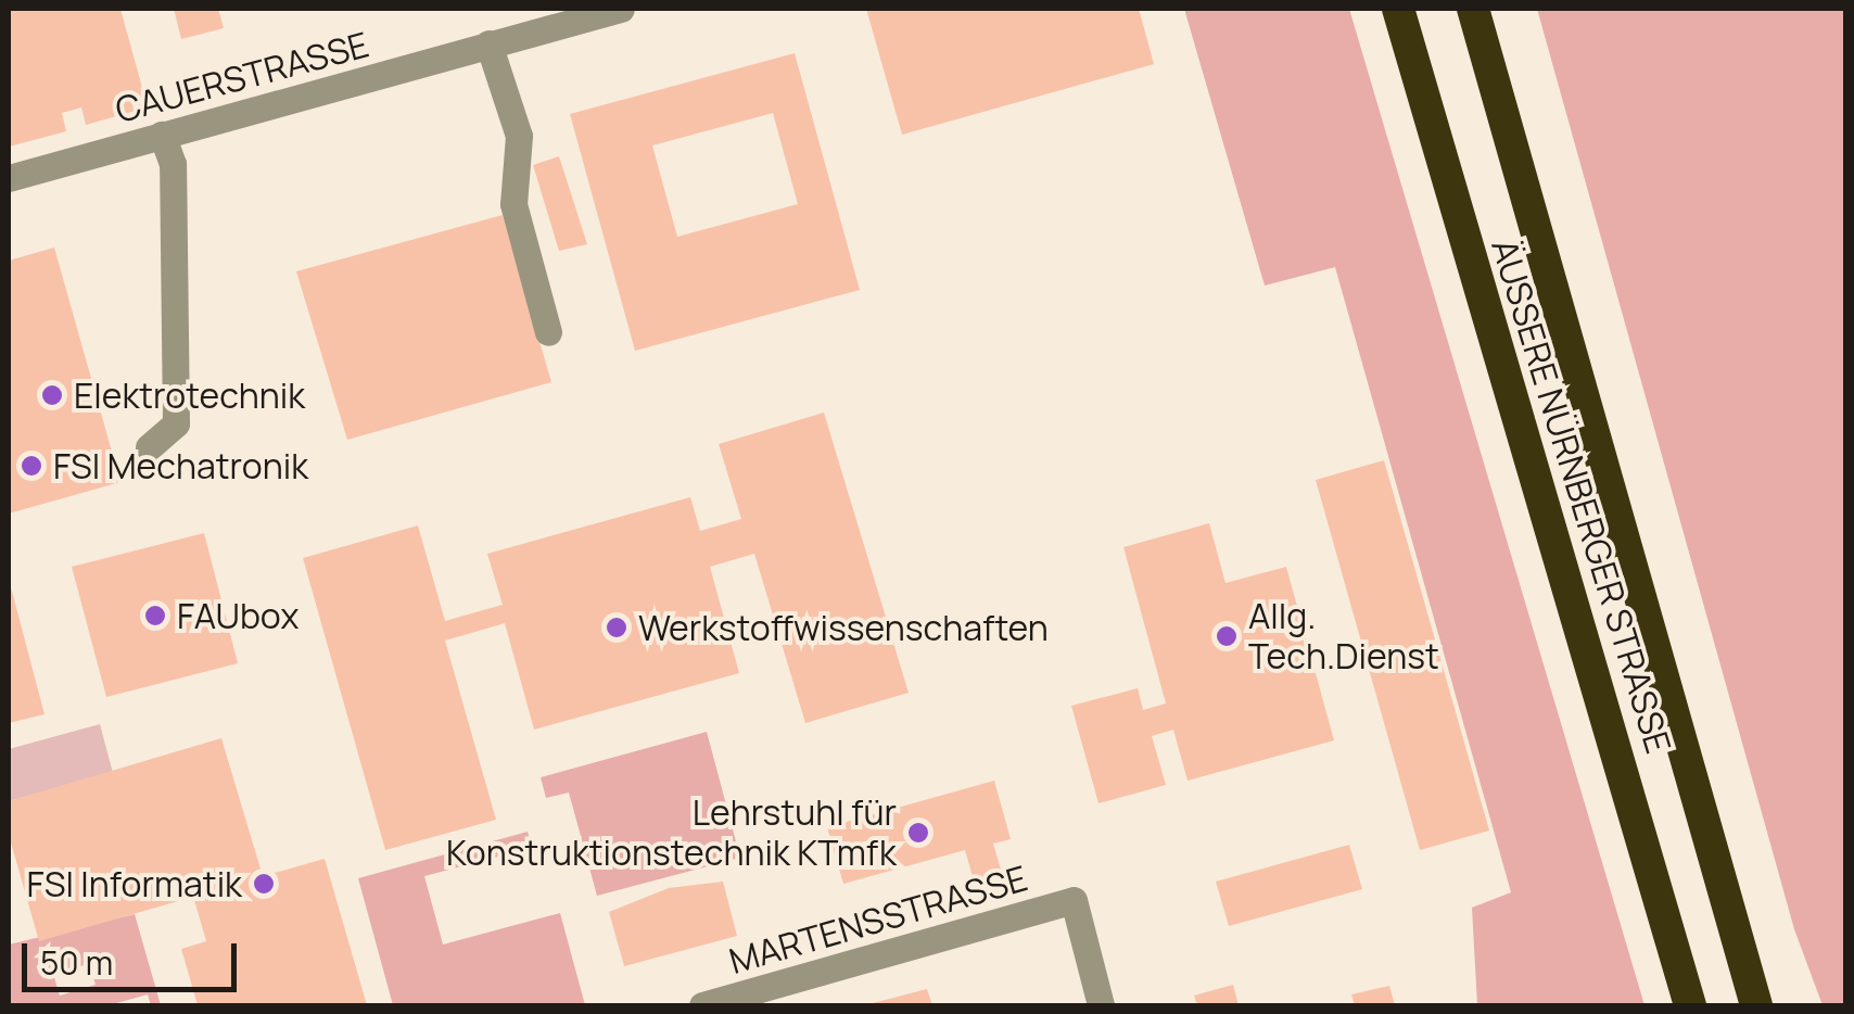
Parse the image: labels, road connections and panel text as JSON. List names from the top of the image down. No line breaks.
{"streets":{"highway":["ÄUSSERE NÜRNBERGER STRASSE"],"street":["CAUERSTRASSE","MARTENSSTRASSE"]},"places":["Elektrotechnik","FSI Mechatronik","FAUbox","Werkstoffwissenschaften","Allg. Tech.Dienst","Lehrstuhl für Konstruktionstechnik KTmfk","FSI Informatik"],"scale_bar":"50 m"}
